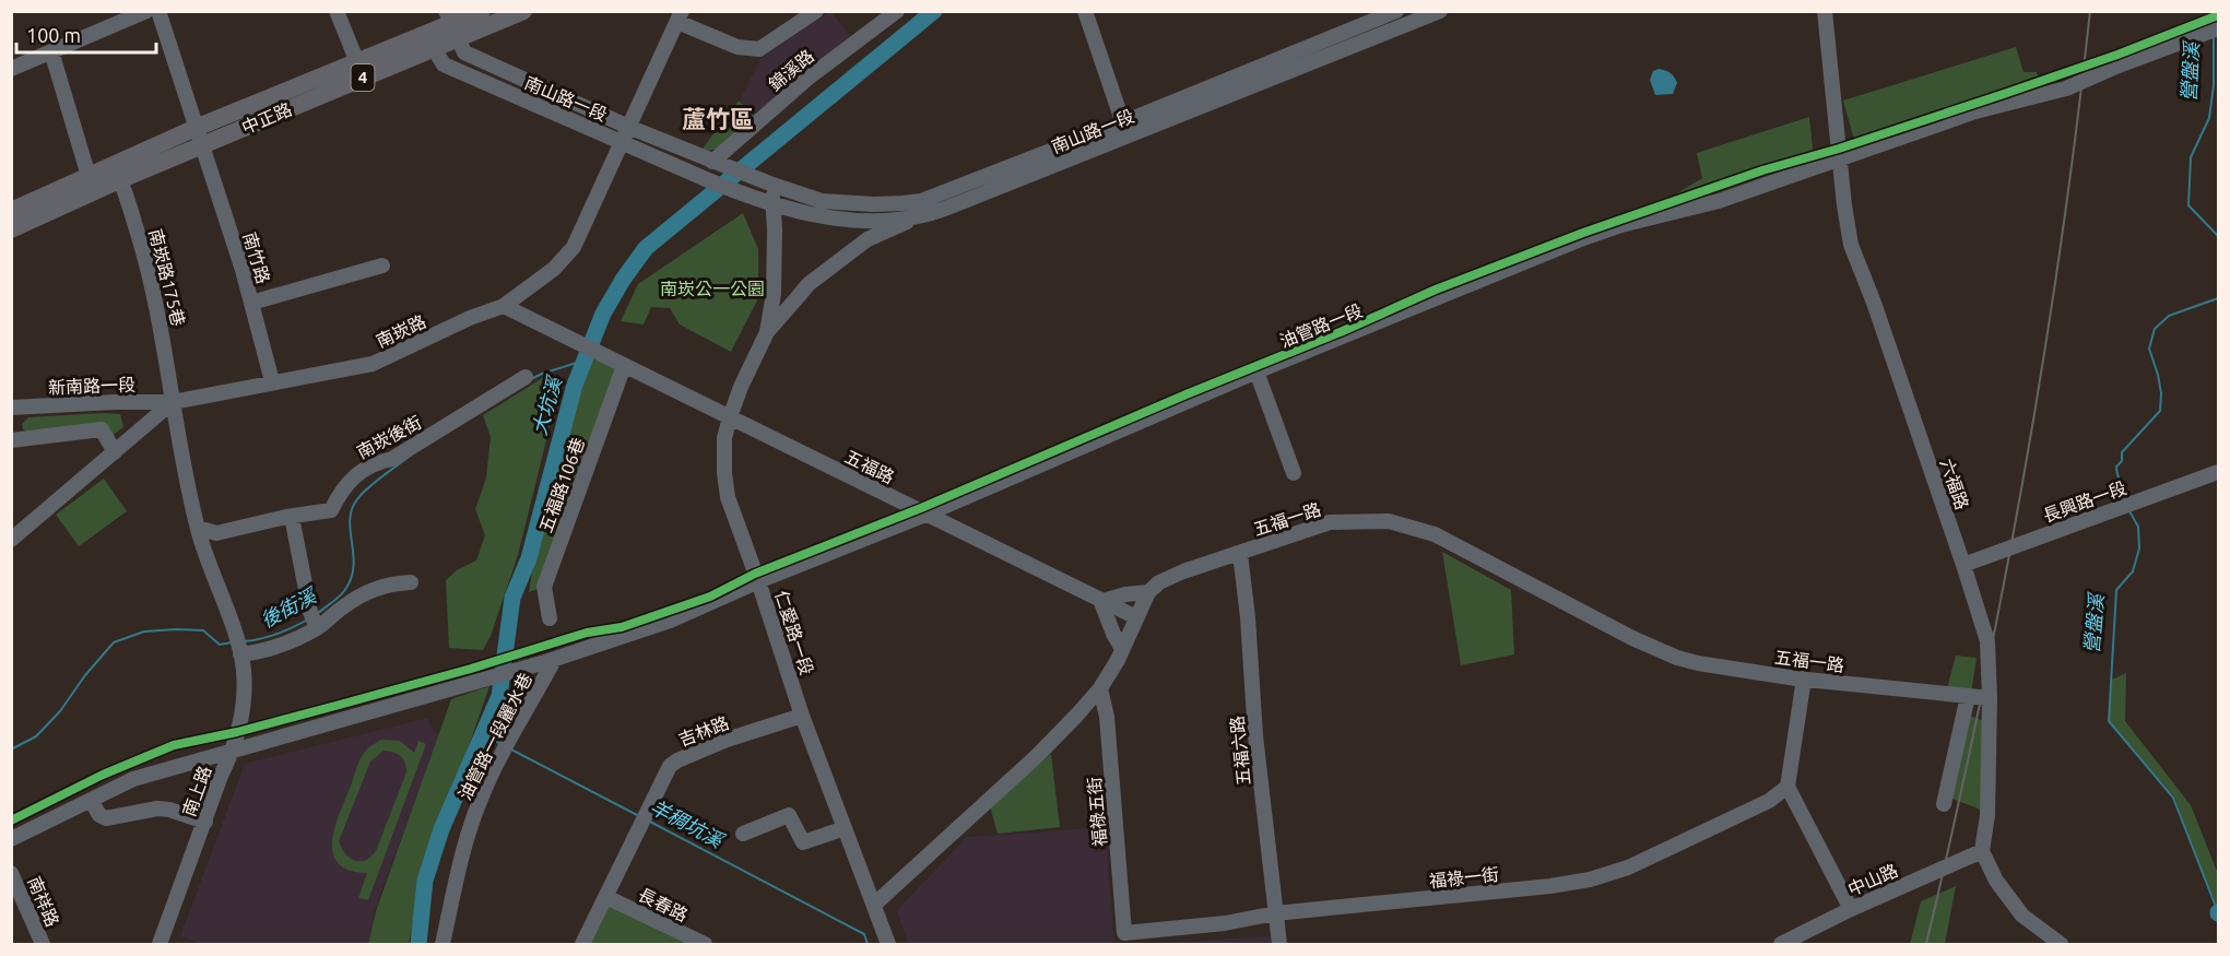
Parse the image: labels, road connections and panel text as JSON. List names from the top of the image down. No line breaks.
{"streets":{"main road":["4","中正路"],"street":["錦溪路","南山路一段","南竹路","南崁路175巷","油管路一段","南崁路","新南路一段","南崁後街","五福路","六福路","五福路106巷","長興路一段","五福一路","仁愛路一段","吉林路","油管路一段麗水巷","五福六路","南上路","福祿五街","福祿一街","中山路","南祥路","長春路"]},"crossings":[["錦溪路","南山路一段"],["南山路一段","中正路"],["南山路一段","南崁路"],["南山路一段","仁愛路一段"],["中正路","南竹路"],["中正路","南崁路175巷"],["南竹路","南崁路"],["南崁路175巷","南崁路"],["南崁路175巷","新南路一段"],["南崁路175巷","南上路"],["油管路一段","五福路"],["油管路一段","六福路"],["油管路一段","仁愛路一段"],["油管路一段","油管路一段麗水巷"],["油管路一段","南上路"],["南崁路","新南路一段"],["南崁路","五福路"],["南崁路","南上路"],["新南路一段","南上路"],["南崁後街","南上路"],["五福路","五福路106巷"],["五福路","仁愛路一段"],["六福路","長興路一段"],["六福路","五福一路"],["六福路","中山路"],["五福一路","五福六路"],["仁愛路一段","吉林路"],["吉林路","長春路"],["五福六路","福祿一街"],["福祿五街","福祿一街"]],"districts":["蘆竹區"],"water":["營盤溪","大坑溪","後街溪","羊稠坑溪"],"parks":["南崁公一公園"],"scale_bar":"100 m"}
